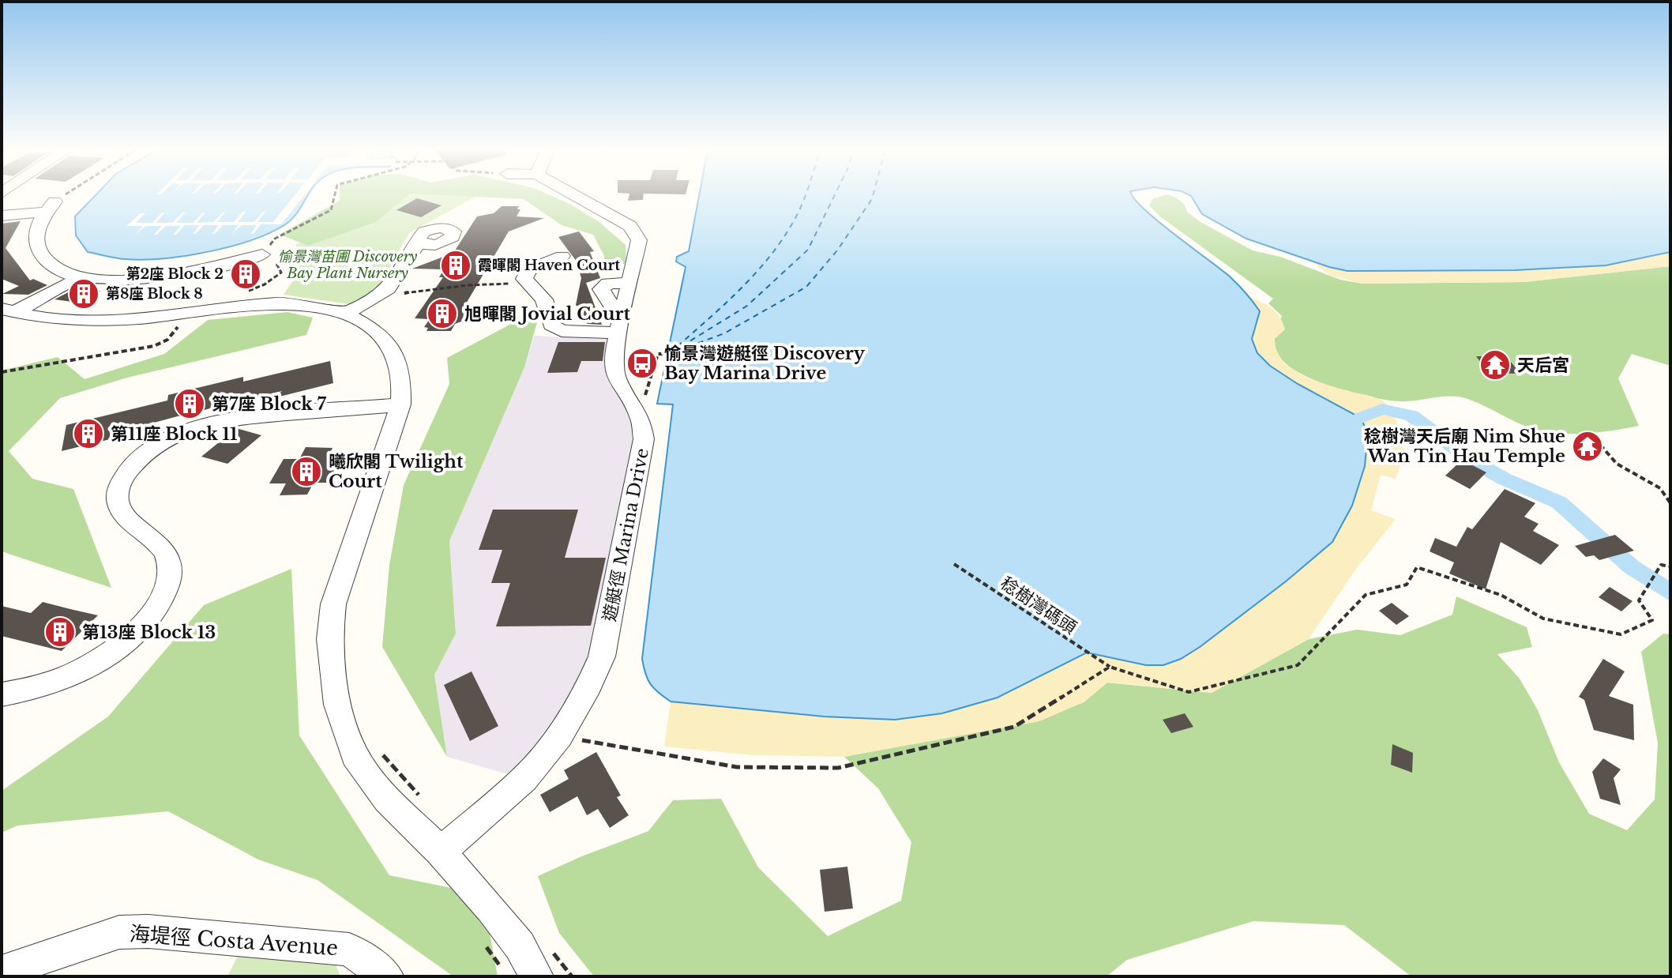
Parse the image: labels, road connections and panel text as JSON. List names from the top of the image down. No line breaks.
{"streets":{"street":["遊艇徑 Marina Drive","海堤徑 Costa Avenue"],"path":["稔樹灣碼頭"]},"parks":["愉景灣苗圃 Discovery Bay Plant Nursery"],"places":{"building":["霞暉閣 Haven Court","第2座 Block 2","第8座 Block 8","旭暉閣 Jovial Court","第7座 Block 7","第11座 Block 11","曦欣閣 Twilight Court","第13座 Block 13"],"bus stop":["愉景灣遊艇徑 Discovery Bay Marina Drive"],"temple":["天后宮","稔樹灣天后廟 Nim Shue Wan Tin Hau Temple"]}}
